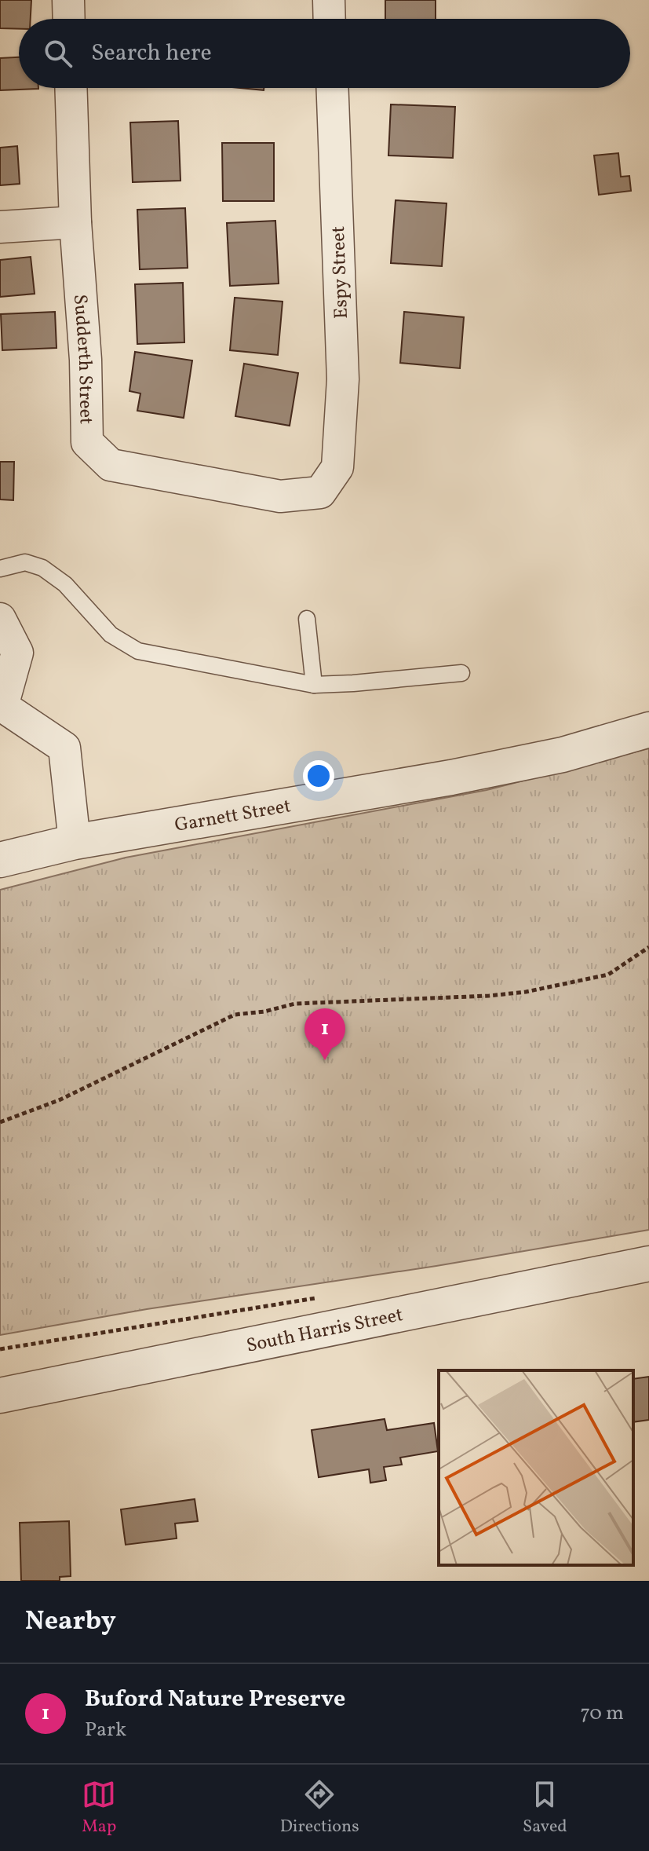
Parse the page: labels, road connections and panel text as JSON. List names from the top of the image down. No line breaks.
{"streets":{"street":["Espy Street","Sudderth Street","Garnett Street","South Harris Street"]},"crossings":[["Espy Street","Sudderth Street"]],"page":{"search":"Search here","pins":"1","heading":"Nearby","list":[{"mark":"1","name":"Buford Nature Preserve","note":"Park","value":"70 m"}],"nav":["Map","Directions","Saved"]}}
